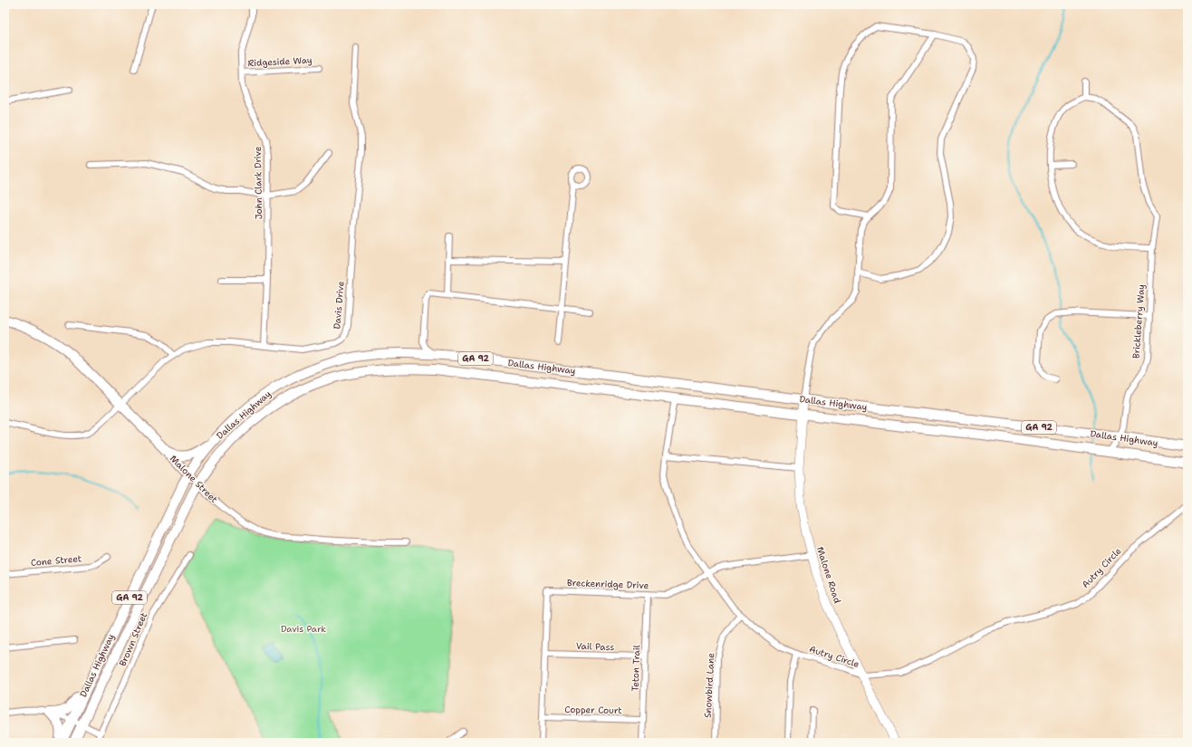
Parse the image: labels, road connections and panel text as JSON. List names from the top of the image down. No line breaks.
{"streets":{"main road":["GA 92","Dallas Highway","Malone Street"],"street":["Ridgeside Way","John Clark Drive","Davis Drive","Brickleberry Way","Cone Street","Autry Circle","Malone Road","Breckenridge Drive","Brown Street","Vail Pass","Teton Trail","Snowbird Lane","Copper Court"]},"crossings":[["Ridgeside Way","John Clark Drive"],["John Clark Drive","Davis Drive"],["Davis Drive","Malone Street"],["Brickleberry Way","Dallas Highway"],["Dallas Highway","Malone Street"],["Dallas Highway","Autry Circle"],["Dallas Highway","Malone Road"],["Autry Circle","Malone Road"],["Autry Circle","Breckenridge Drive"],["Autry Circle","Snowbird Lane"],["Malone Road","Breckenridge Drive"],["Breckenridge Drive","Vail Pass"],["Breckenridge Drive","Teton Trail"],["Breckenridge Drive","Copper Court"],["Vail Pass","Teton Trail"],["Teton Trail","Copper Court"]],"parks":["Davis Park"]}
